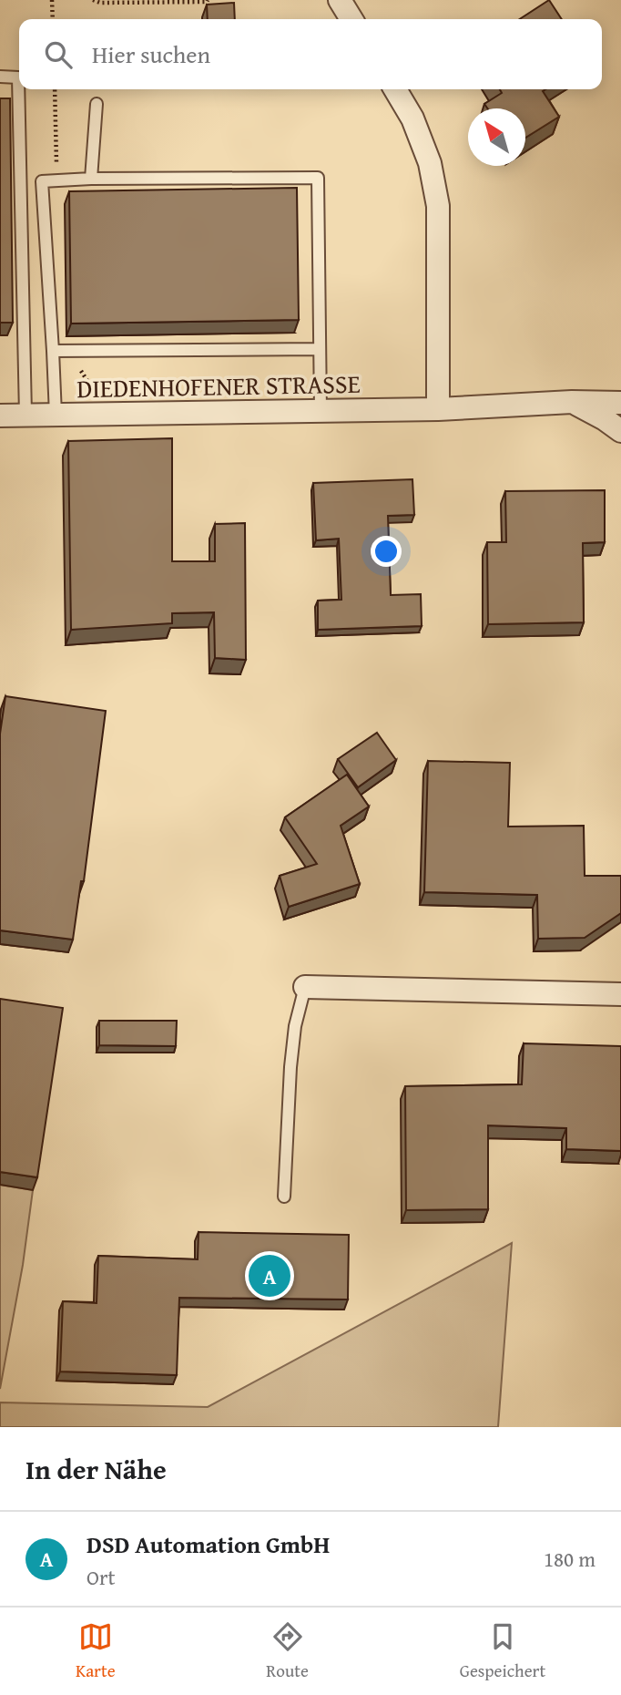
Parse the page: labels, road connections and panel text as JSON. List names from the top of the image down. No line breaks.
{"streets":{"street":["DIEDENHOFENER STRASSE"]},"north":"top left","page":{"search":"Hier suchen","pins":"A","heading":"In der Nähe","list":[{"mark":"A","name":"DSD Automation GmbH","note":"Ort","value":"180 m"}],"nav":["Karte","Route","Gespeichert"]}}
